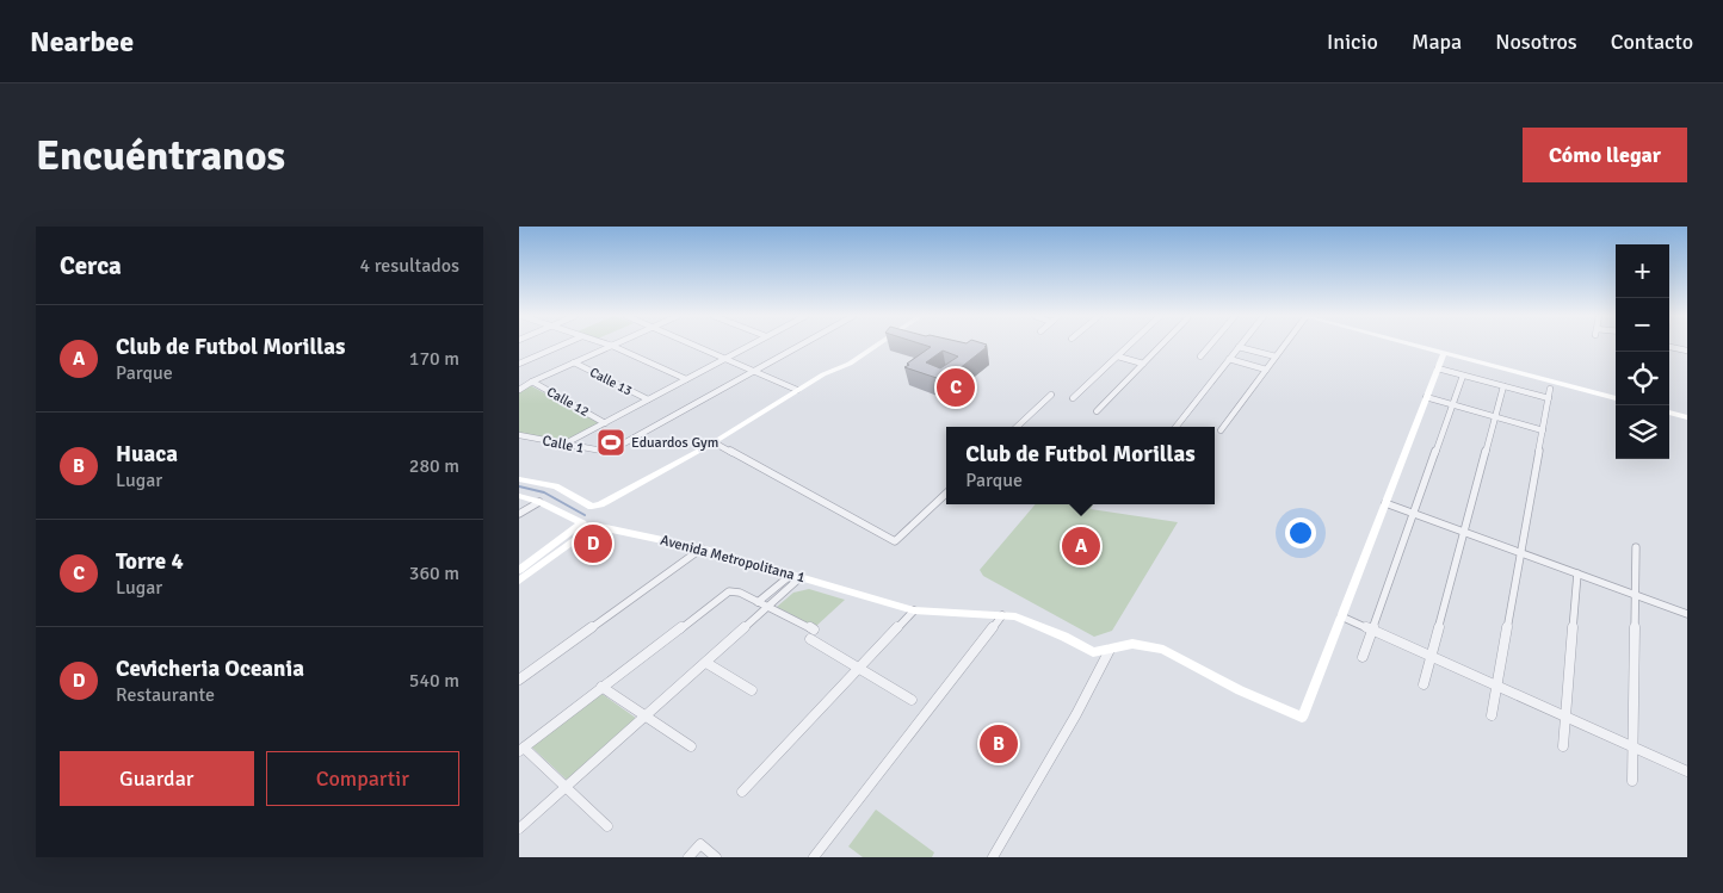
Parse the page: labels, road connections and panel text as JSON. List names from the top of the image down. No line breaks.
{"streets":{"street":["Calle 13","Calle 12","Calle 1","Avenida Metropolitana 1"]},"places":{"sports":["Eduardos Gym"]},"page":{"header":"Nearbee","nav":["Inicio","Mapa","Nosotros","Contacto"],"buttons":["Cómo llegar",["Guardar","Compartir"]],"title":"Encuéntranos","heading":["Cerca","4 resultados"],"map_buttons":["+","−"],"list":[{"mark":"A","name":"Club de Futbol Morillas","note":"Parque","value":"170 m"},{"mark":"B","name":"Huaca","note":"Lugar","value":"280 m"},{"mark":"C","name":"Torre 4","note":"Lugar","value":"360 m"},{"mark":"D","name":"Cevicheria Oceania","note":"Restaurante","value":"540 m"}],"pins":["C","D","A","B"],"popup":["Club de Futbol Morillas","Parque"]}}
